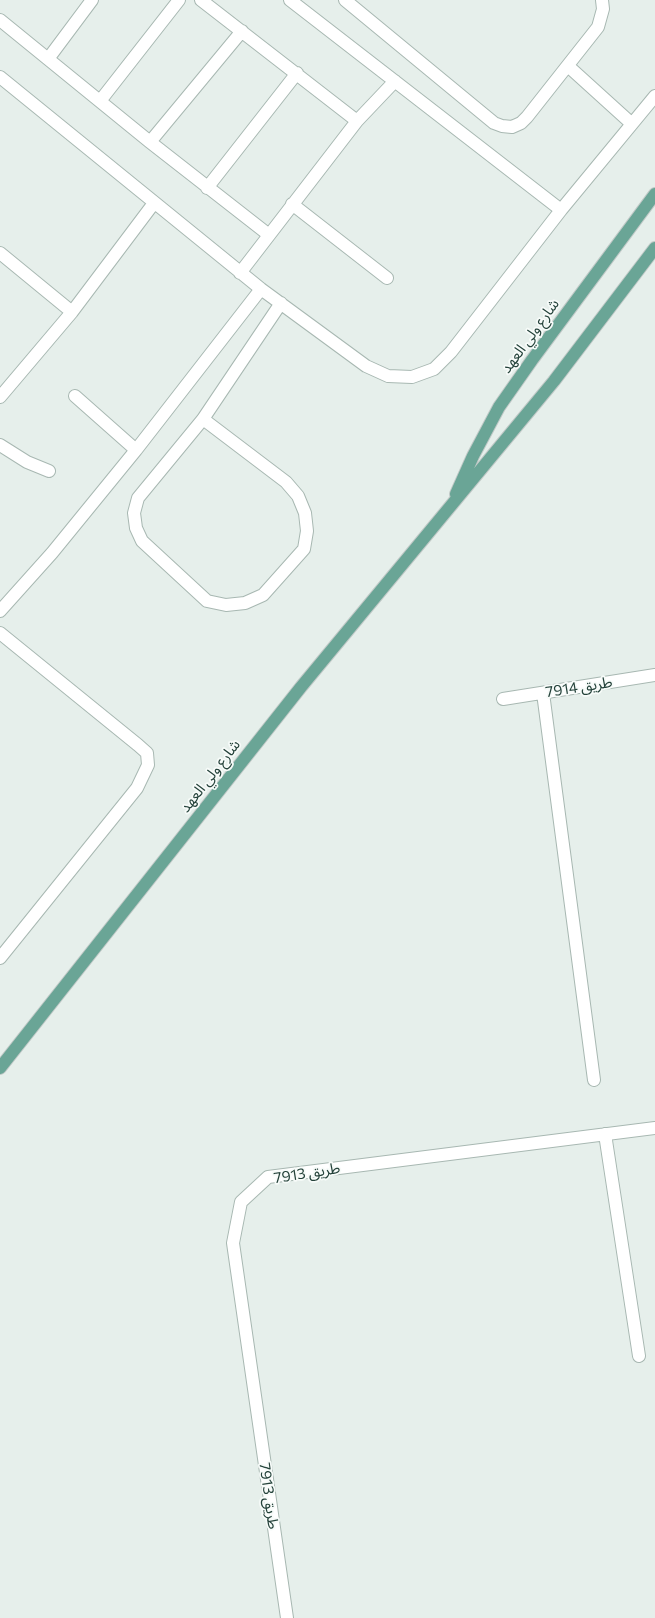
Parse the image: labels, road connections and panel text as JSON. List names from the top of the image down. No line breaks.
{"streets":{"main road":["شارع ولي العهد"],"street":["طريق 7914","طريق 7913"]}}
